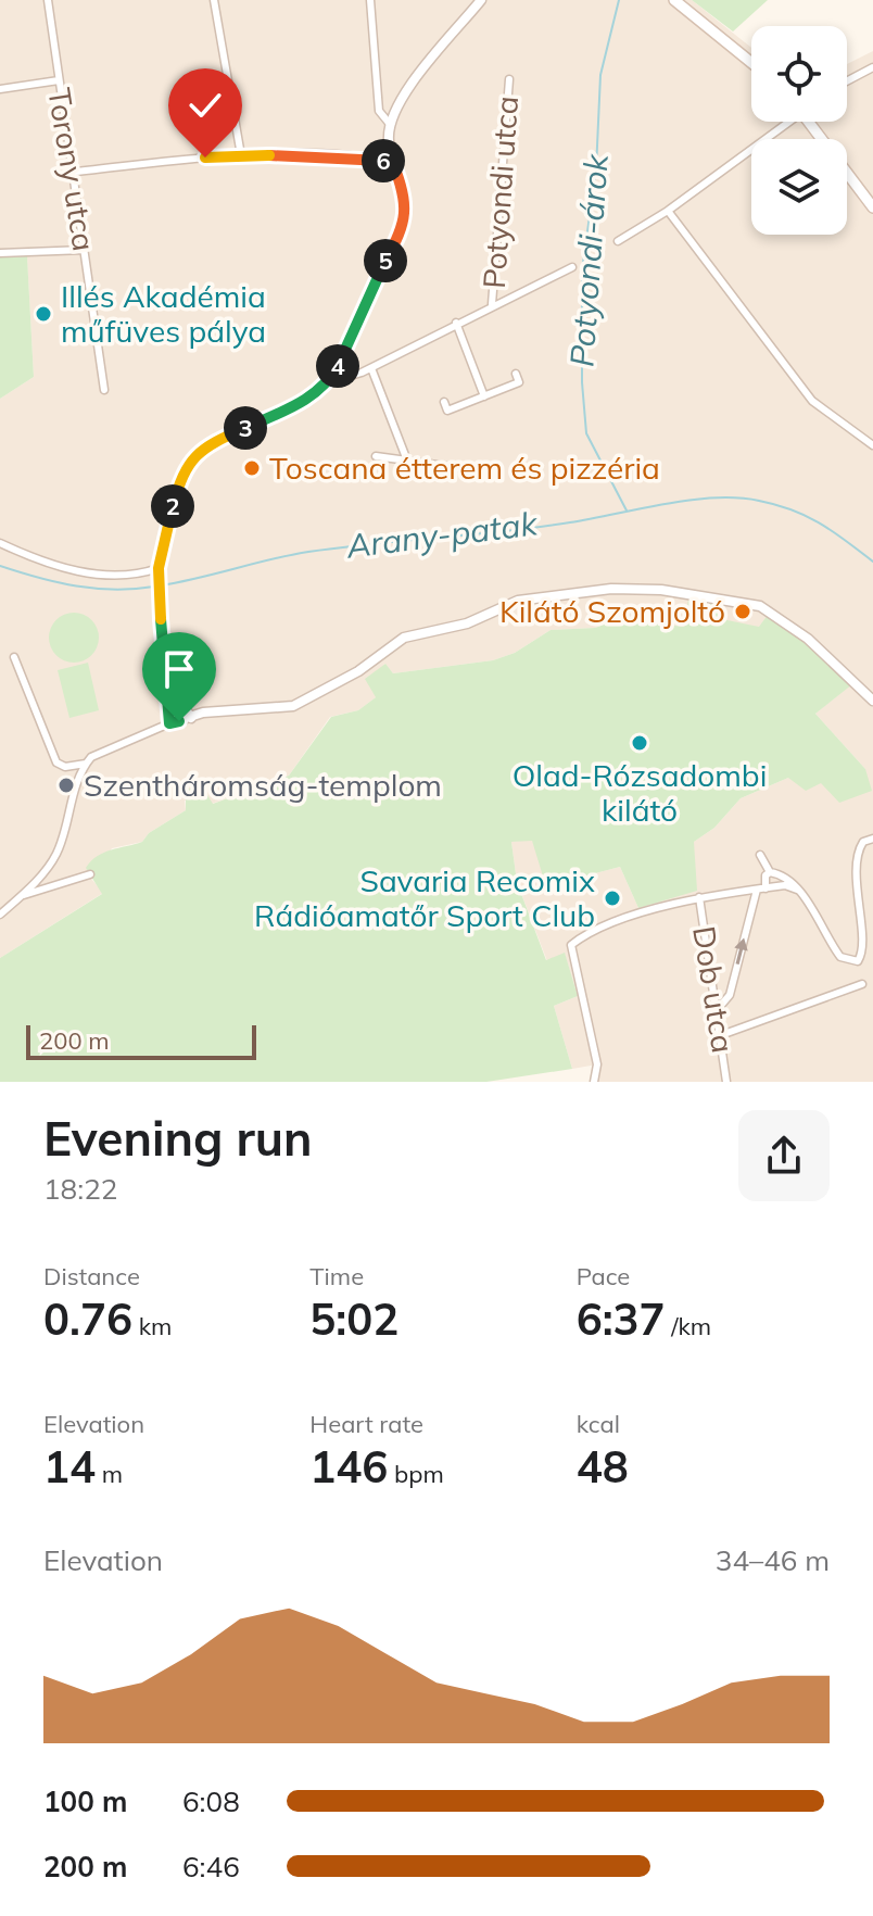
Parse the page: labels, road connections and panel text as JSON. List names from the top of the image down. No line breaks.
{"streets":{"street":["Torony utca","Potyondi utca","Dob utca"]},"water":["Potyondi-árok","Arany-patak"],"places":["Illés Akadémia műfüves pálya","Toscana étterem és pizzéria","Kilátó Szomjoltó","Olad-Rózsadombi kilátó","Szentháromság-templom","Savaria Recomix Rádióamatőr Sport Club"],"scale_bar":"200 m","page":{"pins":["6","5","4","3","2"],"scale":"200 m","heading":["Evening run","18:22"],"stats":[["Distance","0.76 km"],["Time","5:02"],["Pace","6:37 /km"],["Elevation","14 m"],["Heart rate","146 bpm"],["kcal","48"]],"chart":["Elevation","34–46 m"],"list":[{"name":"100 m","note":"6:08"},{"name":"200 m","note":"6:46"}]}}
